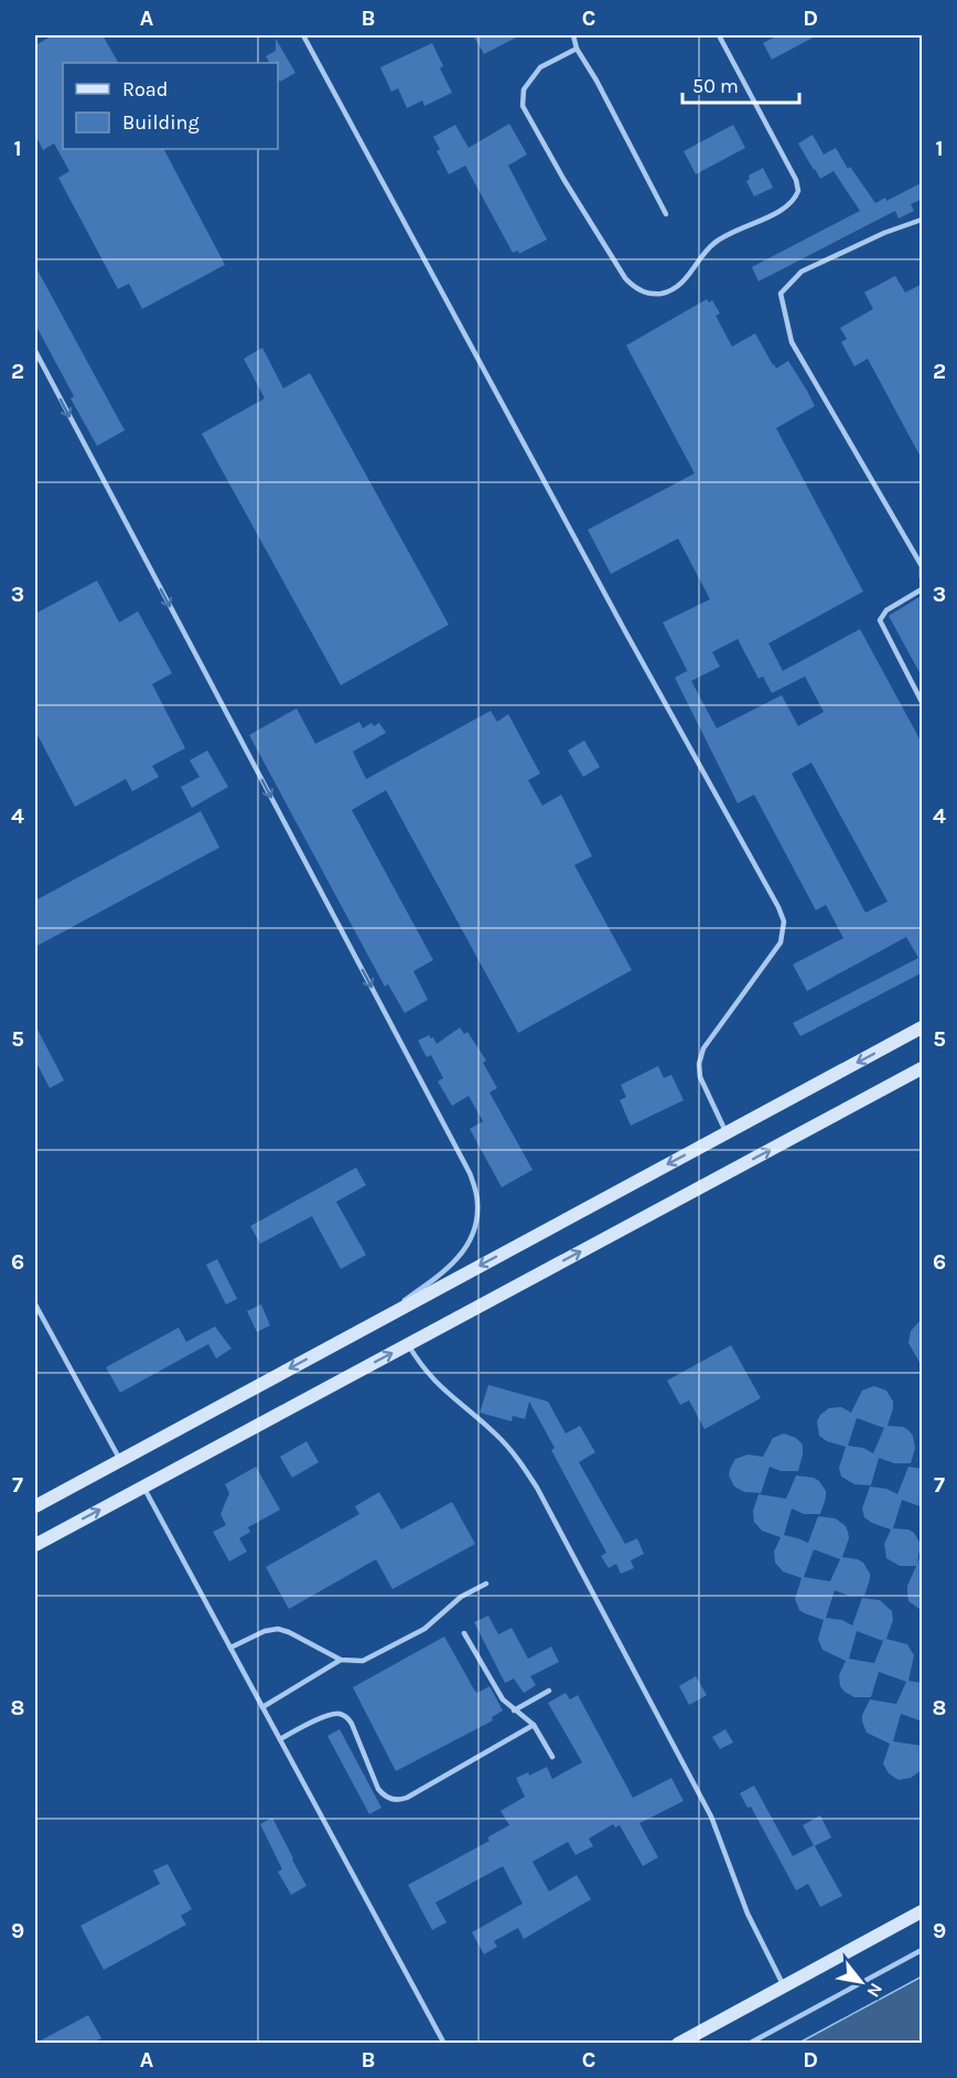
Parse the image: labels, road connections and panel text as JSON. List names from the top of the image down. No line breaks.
{"legend":["Road","Building"],"scale_bar":"50 m","north":"bottom right","grid":{"columns":["A","B","C","D"],"rows":["1","2","3","4","5","6","7","8","9"]}}
